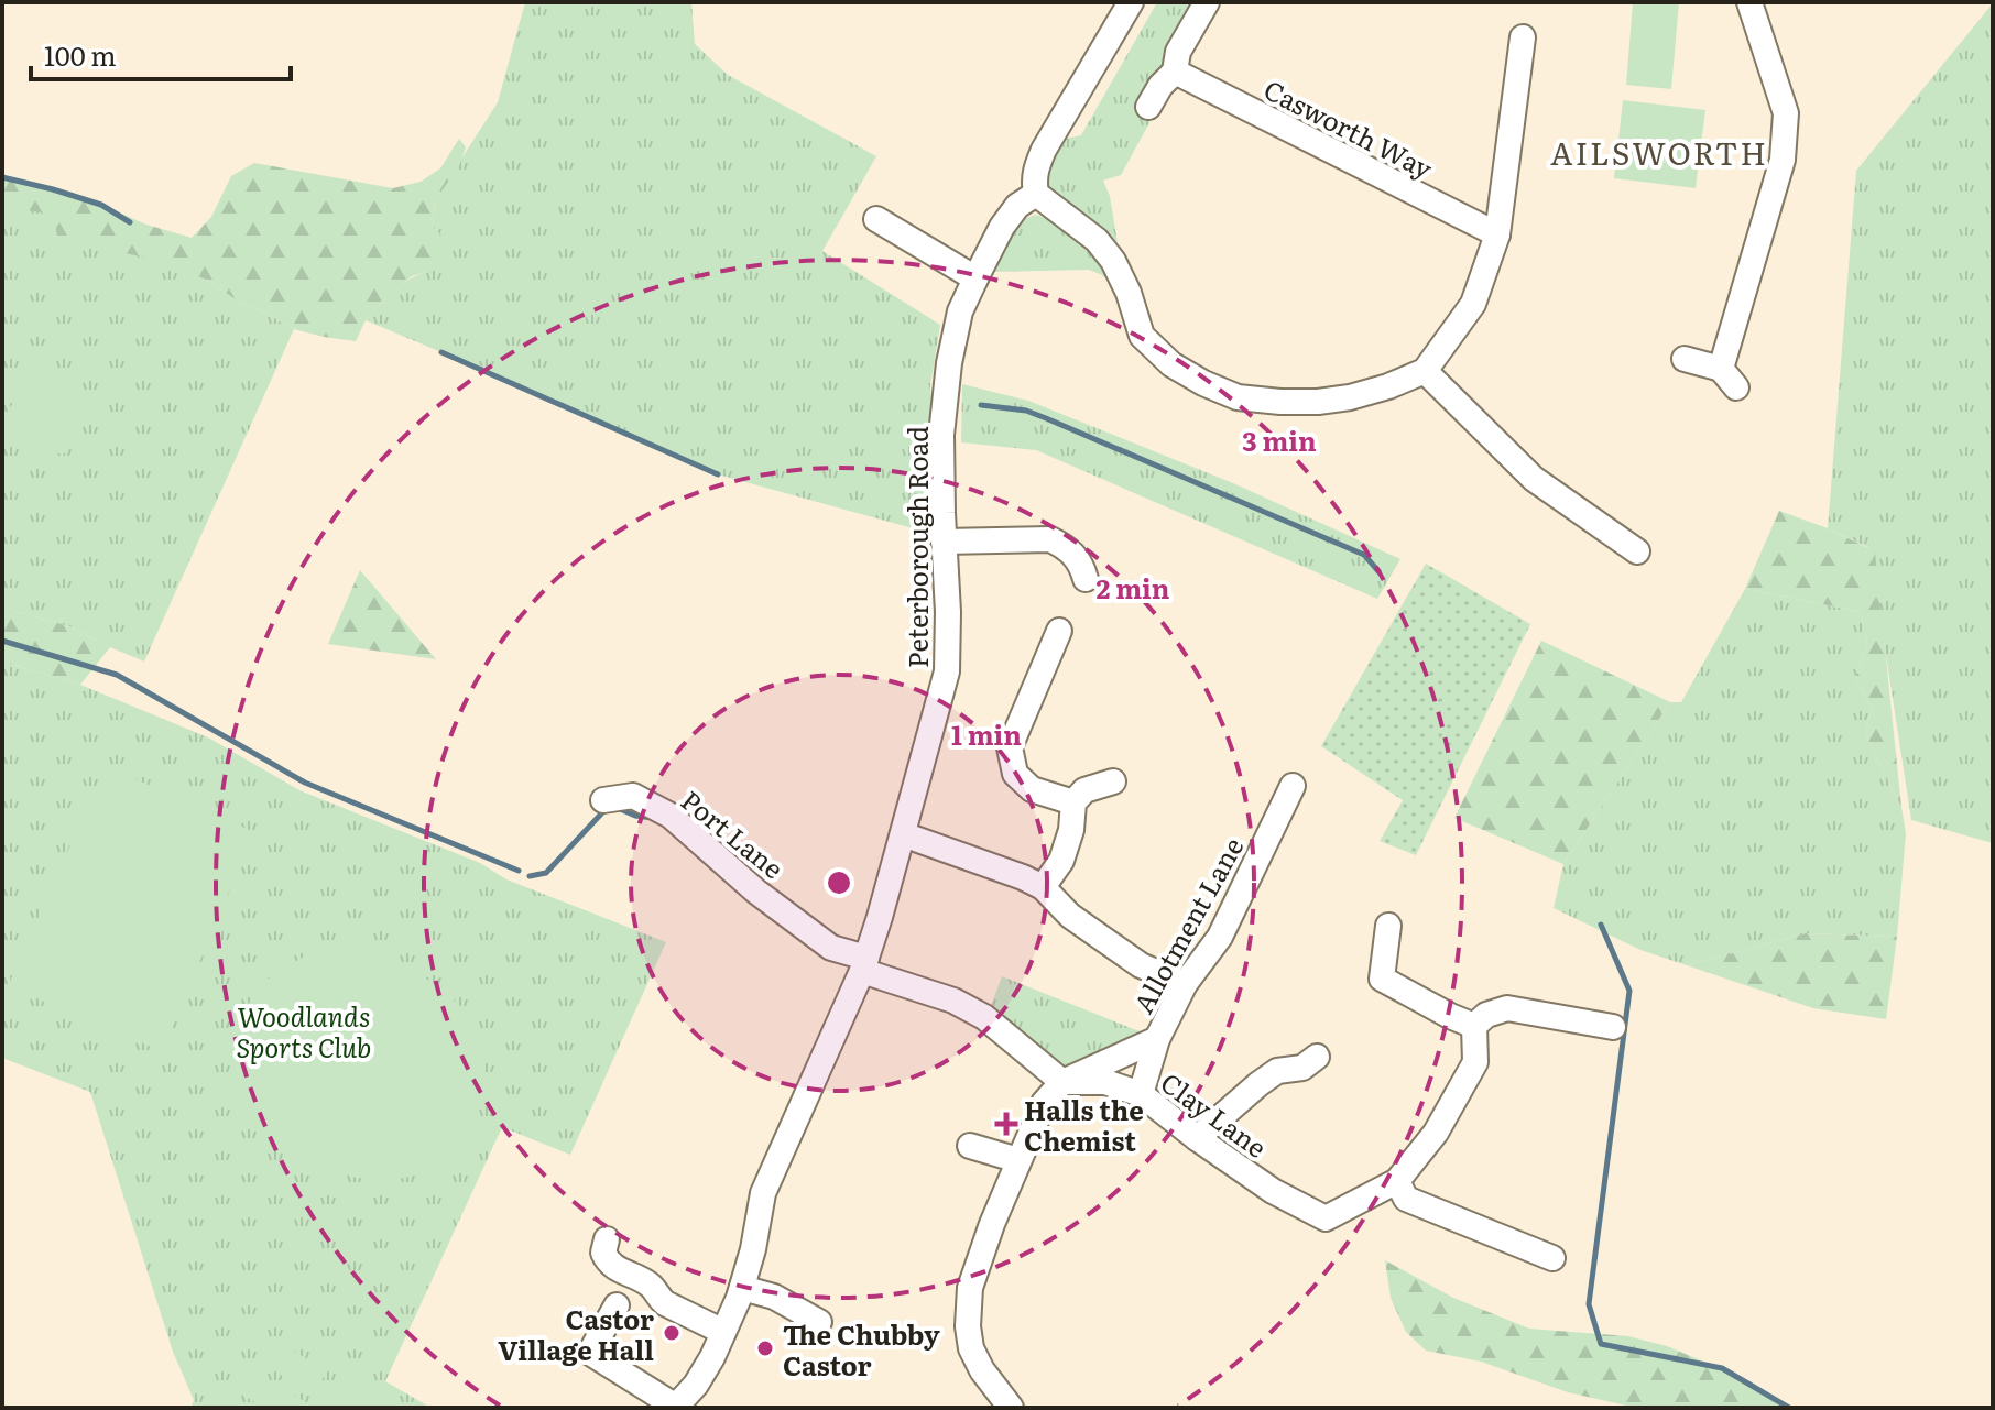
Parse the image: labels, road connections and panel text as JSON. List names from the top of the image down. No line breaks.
{"streets":{"street":["Casworth Way","Peterborough Road","Port Lane","Allotment Lane","Clay Lane"]},"crossings":[["Peterborough Road","Port Lane"],["Port Lane","Clay Lane"],["Allotment Lane","Clay Lane"]],"districts":["AILSWORTH"],"parks":["Woodlands Sports Club"],"places":{"health":["Halls the Chemist"],"other":["Castor Village Hall","The Chubby Castor"]},"scale_bar":"100 m","rings":["3 min","2 min","1 min"]}
